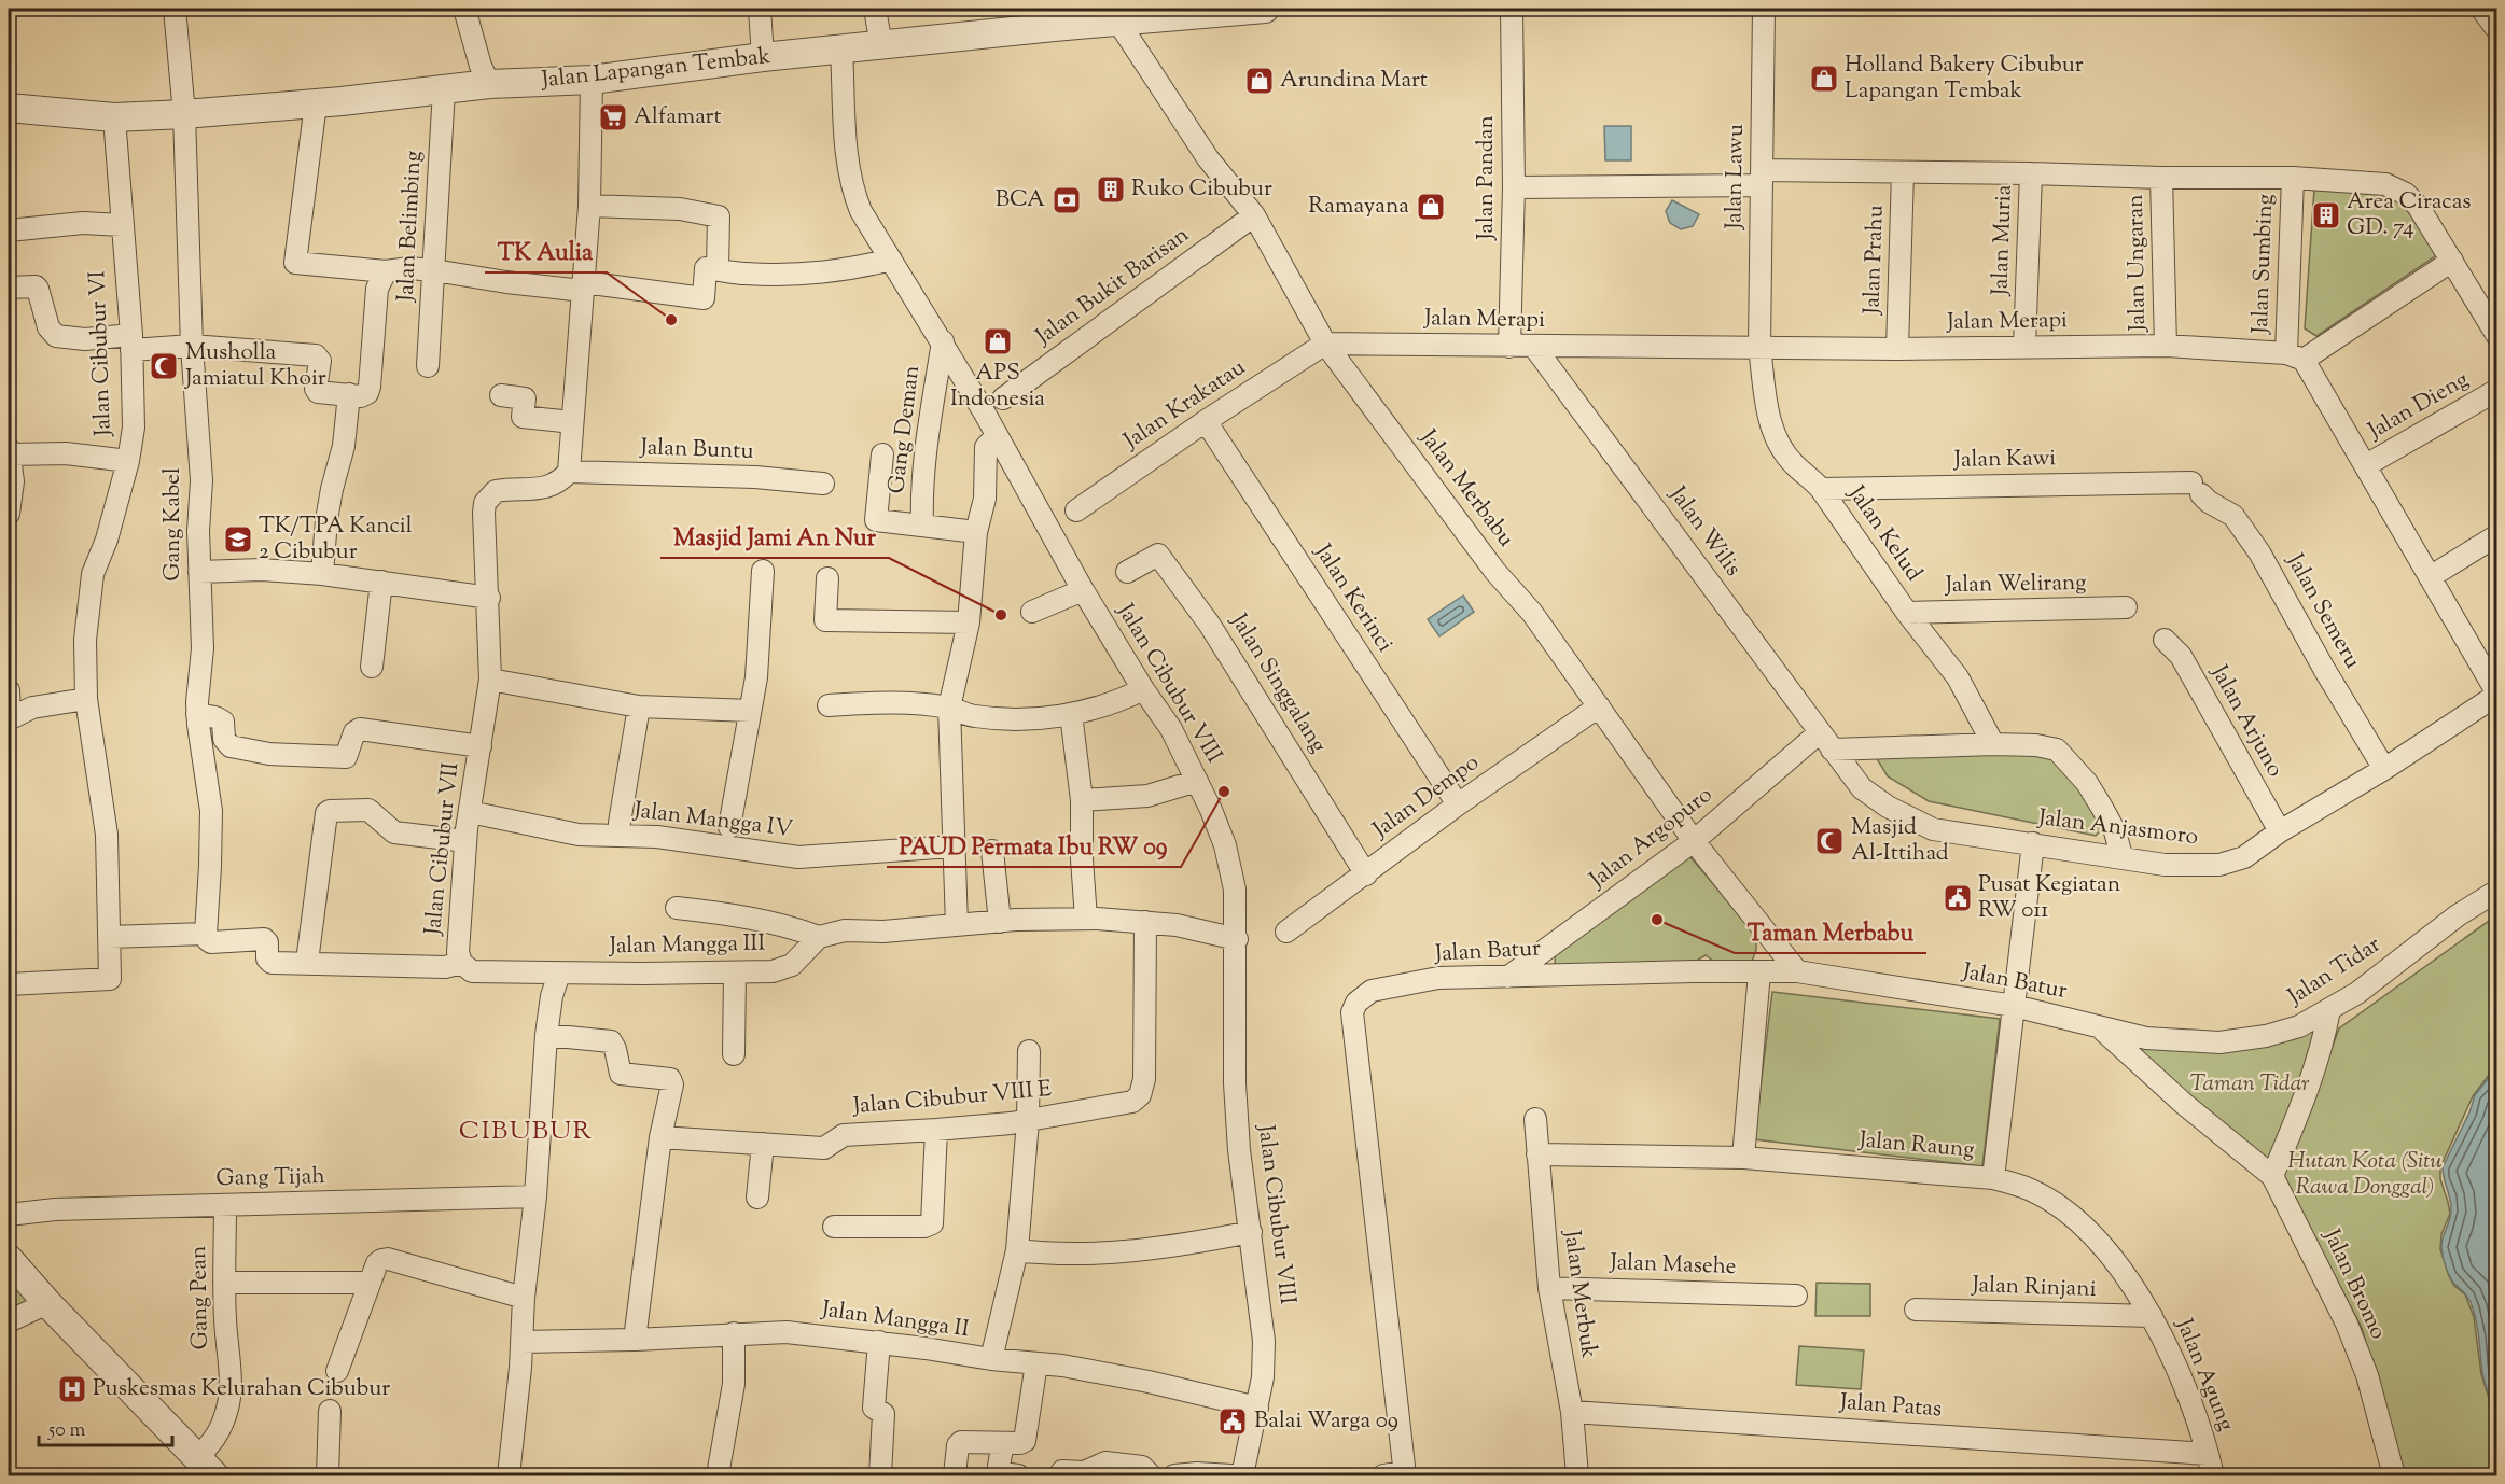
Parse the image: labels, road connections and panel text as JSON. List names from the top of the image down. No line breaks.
{"streets":{"street":["Jalan Lapangan Tembak","Jalan Lawu","Jalan Pandan","Jalan Belimbing","Jalan Muria","Jalan Prahu","Jalan Ungaran","Jalan Sumbing","Jalan Bukit Barisan","Jalan Merapi","Jalan Cibubur VI","Jalan Krakatau","Jalan Dieng","Gang Deman","Jalan Buntu","Jalan Kawi","Jalan Merbabu","Gang Kabel","Jalan Wilis","Jalan Kelud","Jalan Welirang","Jalan Kerinci","Jalan Semeru","Jalan Cibubur VIII","Jalan Singgalang","Jalan Arjuno","Jalan Dempo","Jalan Mangga IV","Jalan Anjasmoro","Jalan Argopuro","Jalan Cibubur VII","Jalan Mangga III","Jalan Batur","Jalan Tidar","Jalan Cibubur VIII E","Jalan Raung","Gang Tijah","Jalan Masehe","Jalan Bromo","Jalan Rinjani","Jalan Merbuk","Gang Pean","Jalan Mangga II","Jalan Agung","Jalan Patas"]},"crossings":[["Jalan Lapangan Tembak","Jalan Belimbing"],["Jalan Lapangan Tembak","Jalan Cibubur VI"],["Jalan Lapangan Tembak","Jalan Merbabu"],["Jalan Lapangan Tembak","Gang Kabel"],["Jalan Lapangan Tembak","Jalan Cibubur VIII"],["Jalan Lawu","Jalan Merapi"],["Jalan Lawu","Jalan Kelud"],["Jalan Pandan","Jalan Merapi"],["Jalan Muria","Jalan Merapi"],["Jalan Prahu","Jalan Merapi"],["Jalan Ungaran","Jalan Merapi"],["Jalan Sumbing","Jalan Merapi"],["Jalan Bukit Barisan","Jalan Merbabu"],["Jalan Merapi","Jalan Krakatau"],["Jalan Merapi","Jalan Merbabu"],["Jalan Merapi","Jalan Wilis"],["Jalan Merapi","Jalan Kelud"],["Jalan Krakatau","Jalan Merbabu"],["Jalan Krakatau","Jalan Kerinci"],["Gang Deman","Jalan Cibubur VIII"],["Jalan Buntu","Jalan Cibubur VII"],["Jalan Kawi","Jalan Kelud"],["Jalan Kawi","Jalan Semeru"],["Jalan Merbabu","Jalan Dempo"],["Jalan Merbabu","Jalan Argopuro"],["Jalan Merbabu","Jalan Batur"],["Jalan Wilis","Jalan Anjasmoro"],["Jalan Wilis","Jalan Argopuro"],["Jalan Kelud","Jalan Welirang"],["Jalan Kerinci","Jalan Dempo"],["Jalan Semeru","Jalan Anjasmoro"],["Jalan Cibubur VIII","Jalan Mangga II"],["Jalan Singgalang","Jalan Dempo"],["Jalan Arjuno","Jalan Anjasmoro"],["Jalan Mangga IV","Jalan Cibubur VII"],["Jalan Anjasmoro","Jalan Argopuro"],["Jalan Anjasmoro","Jalan Raung"],["Jalan Argopuro","Jalan Batur"],["Jalan Cibubur VII","Jalan Mangga III"],["Jalan Batur","Jalan Tidar"],["Jalan Batur","Jalan Raung"],["Jalan Raung","Jalan Merbuk"],["Jalan Raung","Jalan Agung"],["Gang Tijah","Gang Pean"],["Jalan Masehe","Jalan Merbuk"],["Jalan Rinjani","Jalan Agung"],["Jalan Merbuk","Jalan Patas"],["Jalan Agung","Jalan Patas"]],"districts":["CIBUBUR"],"parks":["Taman Tidar","Hutan Kota (Situ Rawa Donggal)"],"places":{"shop":["Holland Bakery Cibubur Lapangan Tembak","Arundina Mart","Ramayana","APS Indonesia"],"supermarket":["Alfamart"],"building":["Ruko Cibubur","Area Ciracas GD. 74"],"bank":["BCA"],"other":["TK Aulia","Masjid Jami An Nur","PAUD Permata Ibu RW 09","Taman Merbabu"],"mosque":["Musholla Jamiatul Khoir","Masjid Al-Ittihad"],"school or university":["TK/TPA Kancil 2 Cibubur"],"public building":["Pusat Kegiatan RW 011","Balai Warga 09"],"hospital":["Puskesmas Kelurahan Cibubur"]},"scale_bar":"50 m"}
